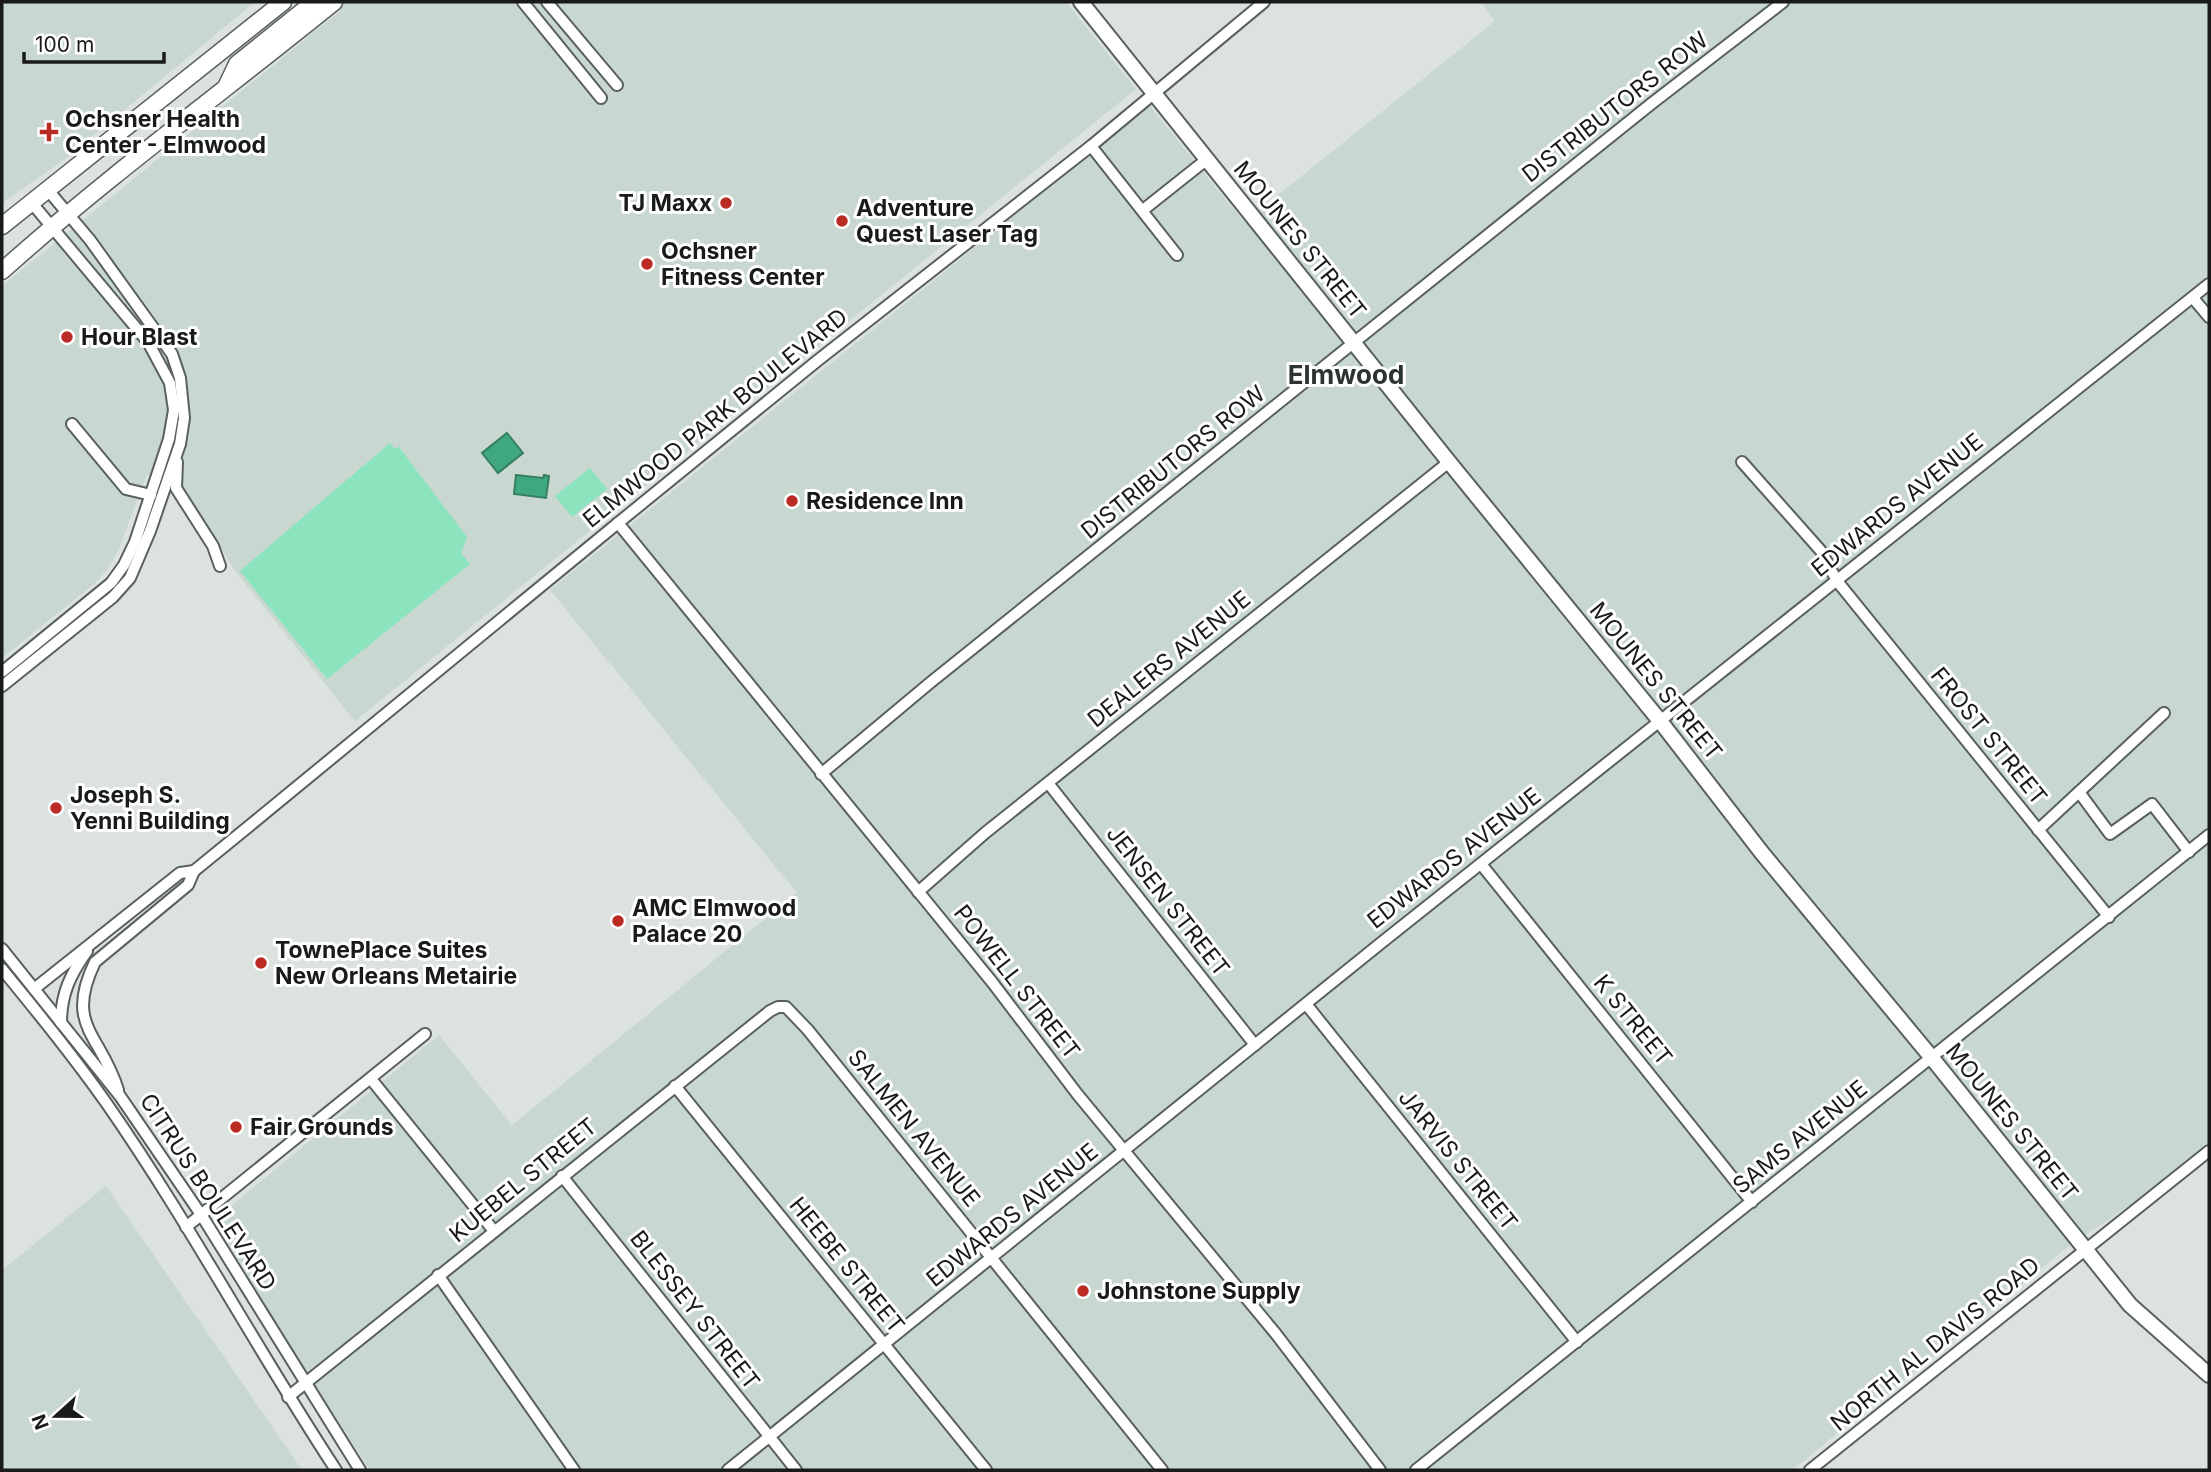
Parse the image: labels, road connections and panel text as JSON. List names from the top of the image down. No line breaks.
{"streets":{"main road":["MOUNES STREET"],"street":["DISTRIBUTORS ROW","ELMWOOD PARK BOULEVARD","EDWARDS AVENUE","DEALERS AVENUE","FROST STREET","JENSEN STREET","POWELL STREET","K STREET","SALMEN AVENUE","SAMS AVENUE","JARVIS STREET","KUEBEL STREET","CITRUS BOULEVARD","HEEBE STREET","BLESSEY STREET","NORTH AL DAVIS ROAD"]},"crossings":[["DISTRIBUTORS ROW","MOUNES STREET"],["DISTRIBUTORS ROW","POWELL STREET"],["MOUNES STREET","ELMWOOD PARK BOULEVARD"],["MOUNES STREET","EDWARDS AVENUE"],["MOUNES STREET","DEALERS AVENUE"],["MOUNES STREET","SAMS AVENUE"],["MOUNES STREET","NORTH AL DAVIS ROAD"],["ELMWOOD PARK BOULEVARD","POWELL STREET"],["ELMWOOD PARK BOULEVARD","CITRUS BOULEVARD"],["EDWARDS AVENUE","FROST STREET"],["EDWARDS AVENUE","JENSEN STREET"],["EDWARDS AVENUE","POWELL STREET"],["EDWARDS AVENUE","K STREET"],["EDWARDS AVENUE","SALMEN AVENUE"],["EDWARDS AVENUE","JARVIS STREET"],["EDWARDS AVENUE","HEEBE STREET"],["EDWARDS AVENUE","BLESSEY STREET"],["DEALERS AVENUE","JENSEN STREET"],["DEALERS AVENUE","POWELL STREET"],["FROST STREET","SAMS AVENUE"],["K STREET","SAMS AVENUE"],["SALMEN AVENUE","KUEBEL STREET"],["SAMS AVENUE","JARVIS STREET"],["KUEBEL STREET","CITRUS BOULEVARD"],["KUEBEL STREET","HEEBE STREET"],["KUEBEL STREET","BLESSEY STREET"]],"districts":["Elmwood"],"places":{"health":["Ochsner Health Center - Elmwood"],"other":["TJ Maxx","Adventure Quest Laser Tag","Ochsner Fitness Center","Hour Blast","Residence Inn","Joseph S. Yenni Building","AMC Elmwood Palace 20","TownePlace Suites New Orleans Metairie","Fair Grounds","Johnstone Supply"]},"scale_bar":"100 m","north":"left"}
